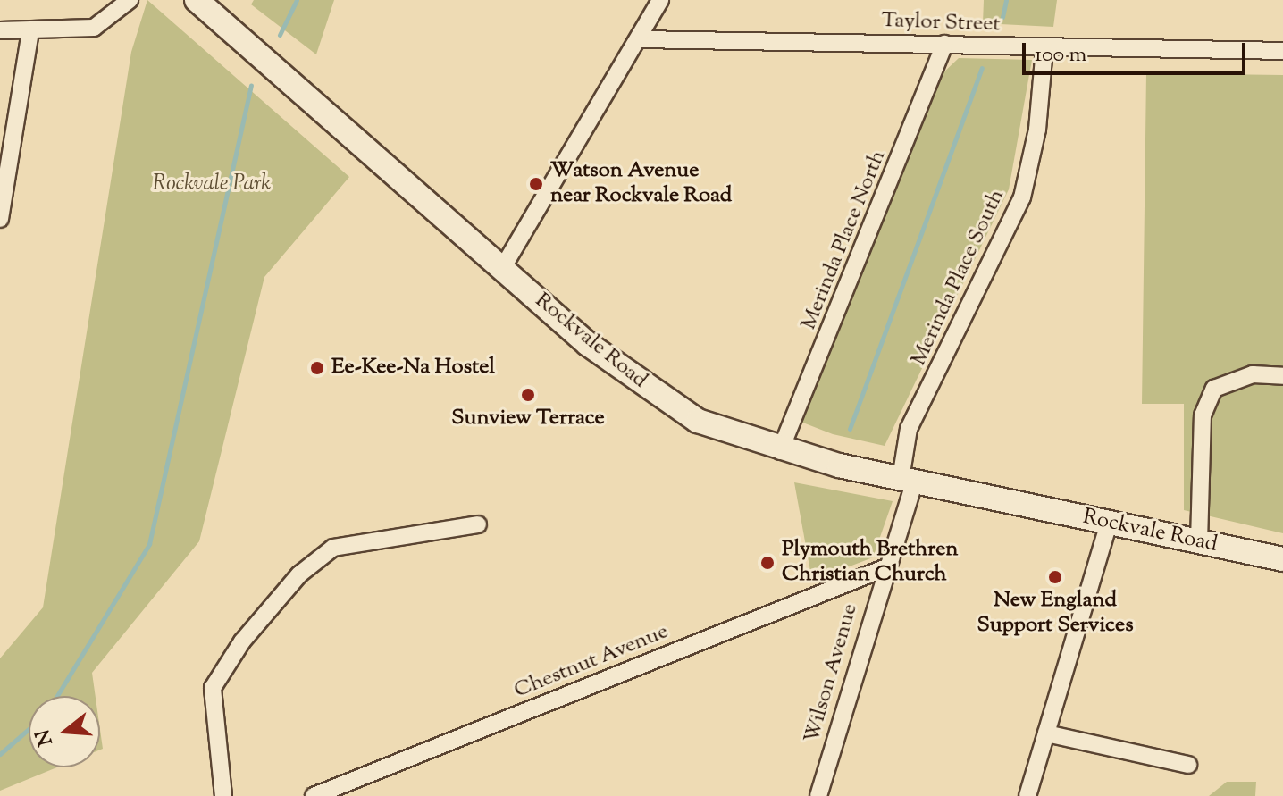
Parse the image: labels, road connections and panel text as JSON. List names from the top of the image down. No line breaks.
{"streets":{"street":["Taylor Street","Merinda Place North","Merinda Place South","Rockvale Road","Chestnut Avenue","Wilson Avenue"]},"crossings":[["Taylor Street","Merinda Place North"],["Taylor Street","Merinda Place South"],["Merinda Place North","Rockvale Road"],["Merinda Place South","Rockvale Road"],["Merinda Place South","Wilson Avenue"],["Rockvale Road","Wilson Avenue"],["Chestnut Avenue","Wilson Avenue"]],"parks":["Rockvale Park"],"places":["Watson Avenue near Rockvale Road","Ee-Kee-Na Hostel","Sunview Terrace","Plymouth Brethren Christian Church","New England Support Services"],"scale_bar":"100 m","north":"left"}
